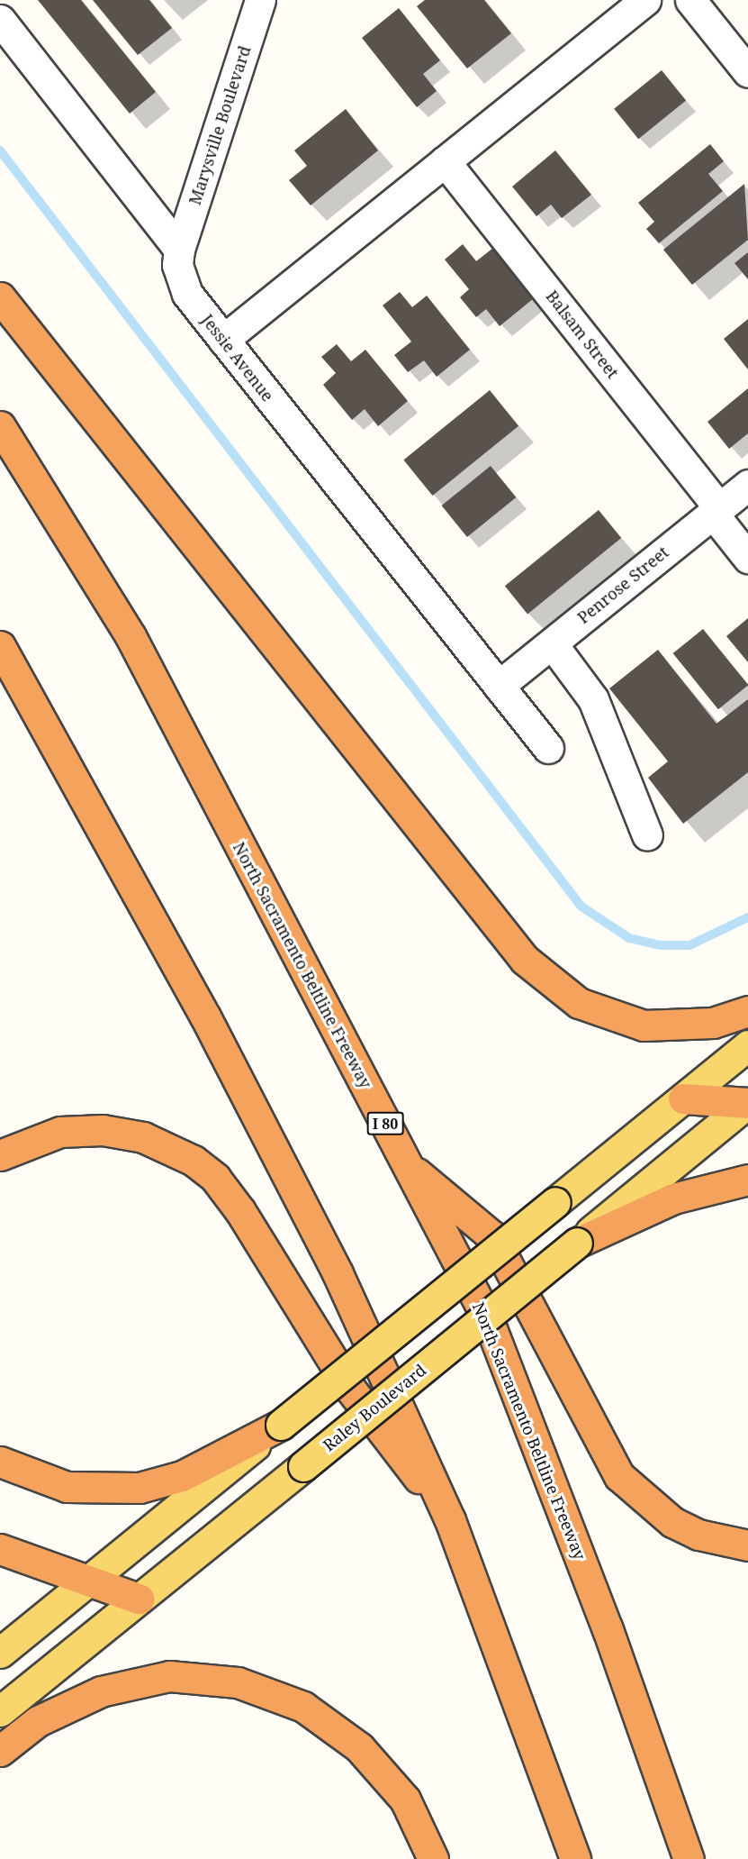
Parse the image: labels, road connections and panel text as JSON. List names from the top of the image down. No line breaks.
{"streets":{"highway":["North Sacramento Beltline Freeway","I 80"],"main road":["Raley Boulevard"],"street":["Marysville Boulevard","Balsam Street","Jessie Avenue","Penrose Street"]},"crossings":[["Marysville Boulevard","Jessie Avenue"],["Balsam Street","Penrose Street"],["Jessie Avenue","Penrose Street"]]}
